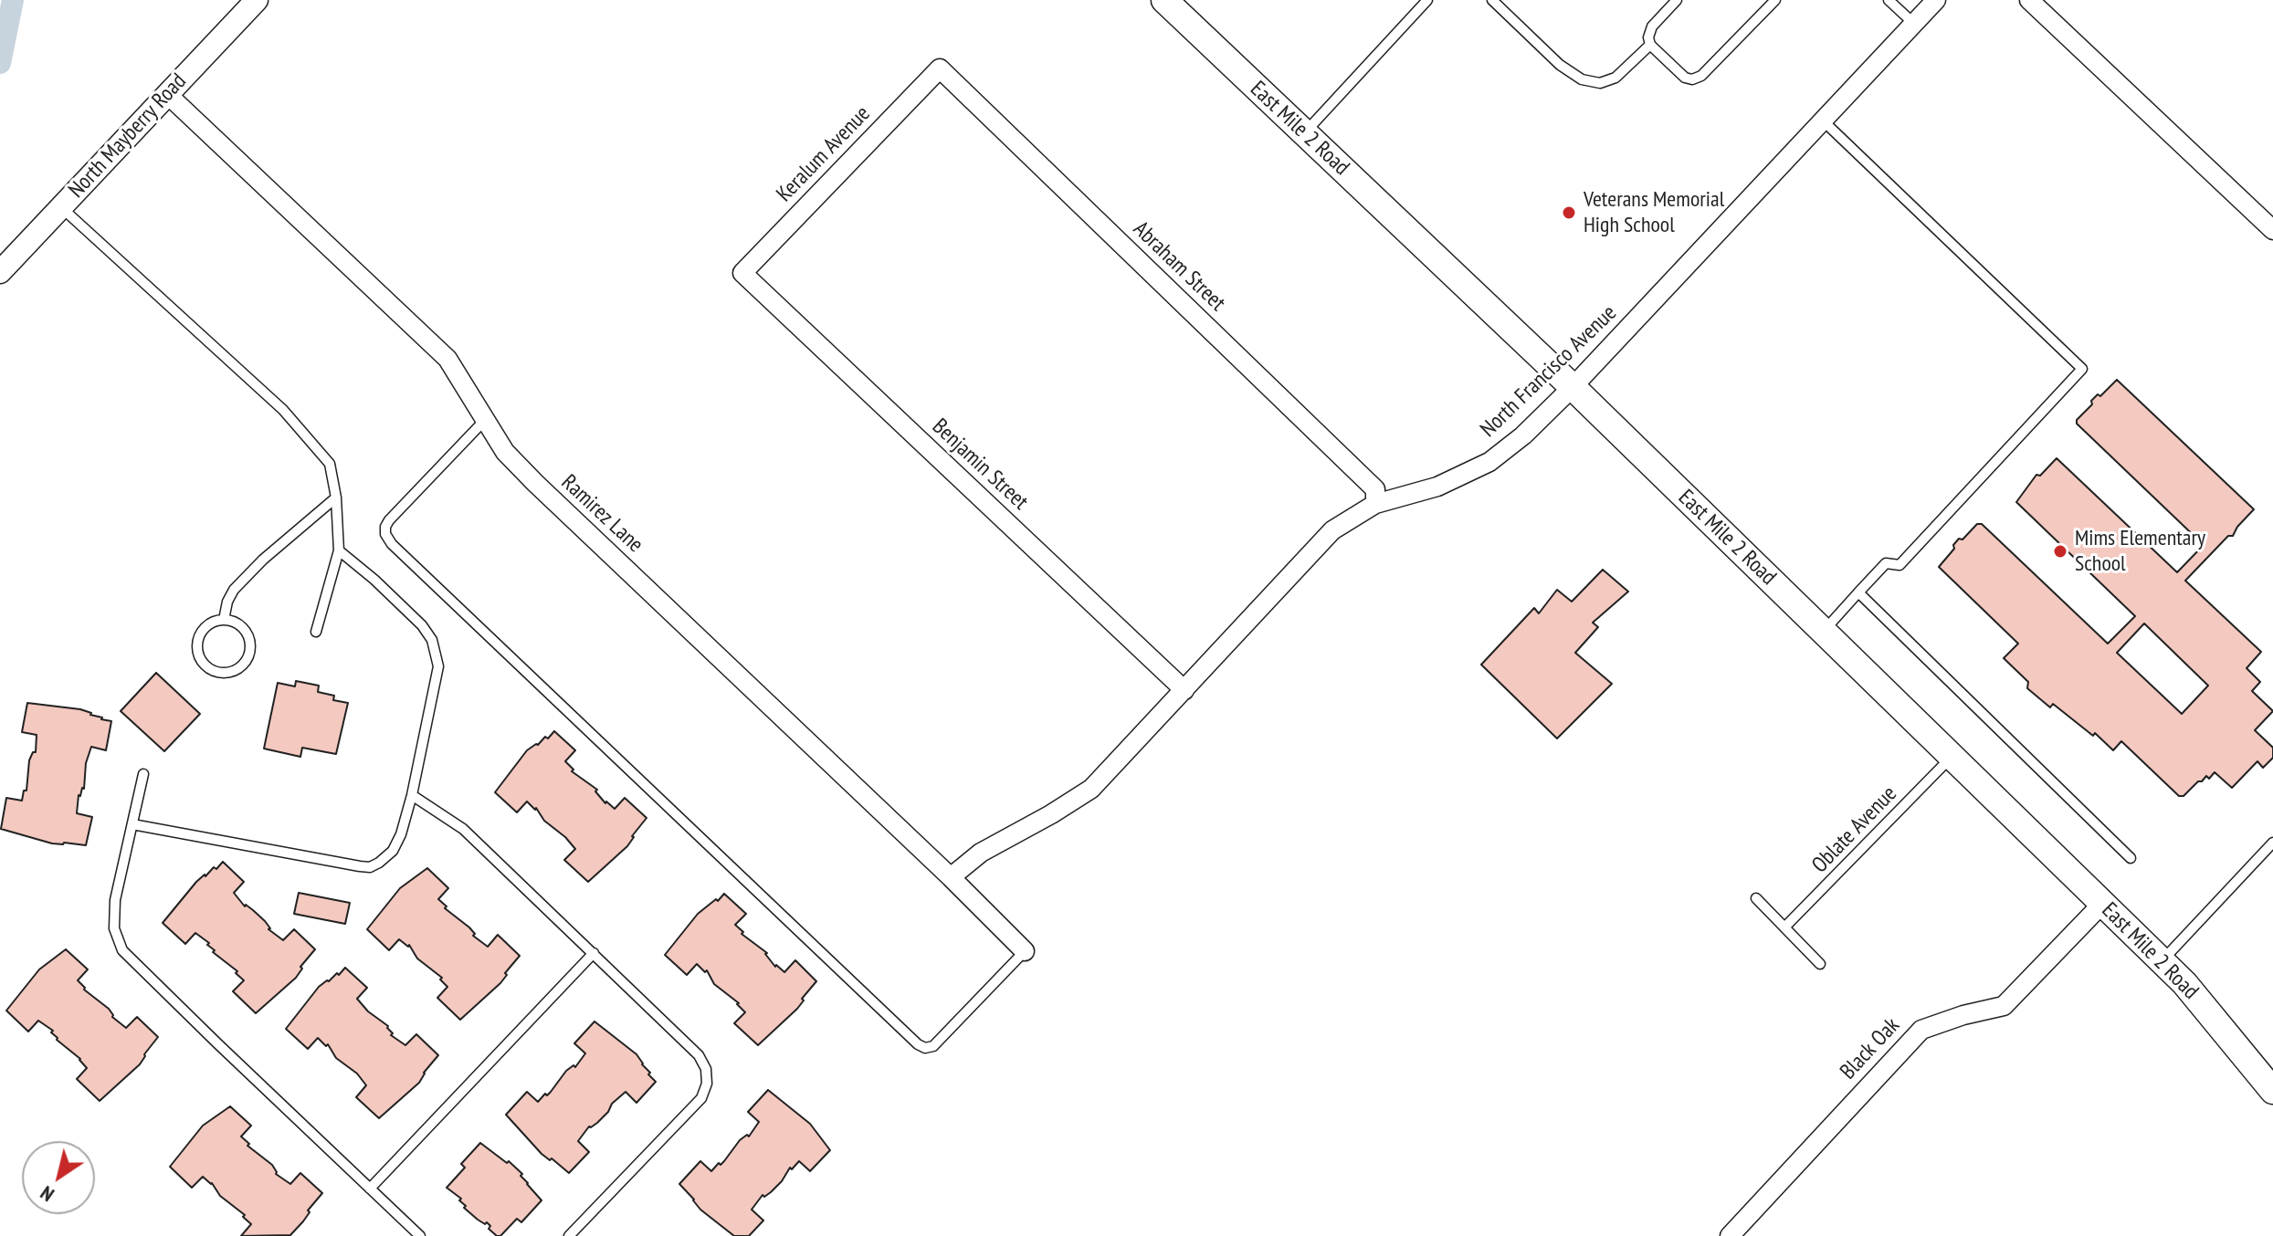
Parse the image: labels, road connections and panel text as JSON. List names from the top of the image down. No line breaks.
{"streets":{"main road":["East Mile 2 Road"],"street":["North Mayberry Road","Keralum Avenue","Abraham Street","North Francisco Avenue","Benjamin Street","Ramirez Lane","Black Oak"],"lane":["Oblate Avenue"]},"crossings":[["East Mile 2 Road","North Francisco Avenue"],["East Mile 2 Road","Oblate Avenue"],["East Mile 2 Road","Black Oak"],["North Mayberry Road","Ramirez Lane"],["Keralum Avenue","Abraham Street"],["Keralum Avenue","Benjamin Street"],["Abraham Street","North Francisco Avenue"],["North Francisco Avenue","Benjamin Street"],["North Francisco Avenue","Ramirez Lane"]],"places":["Veterans Memorial High School","Mims Elementary School"],"north":"bottom left"}
